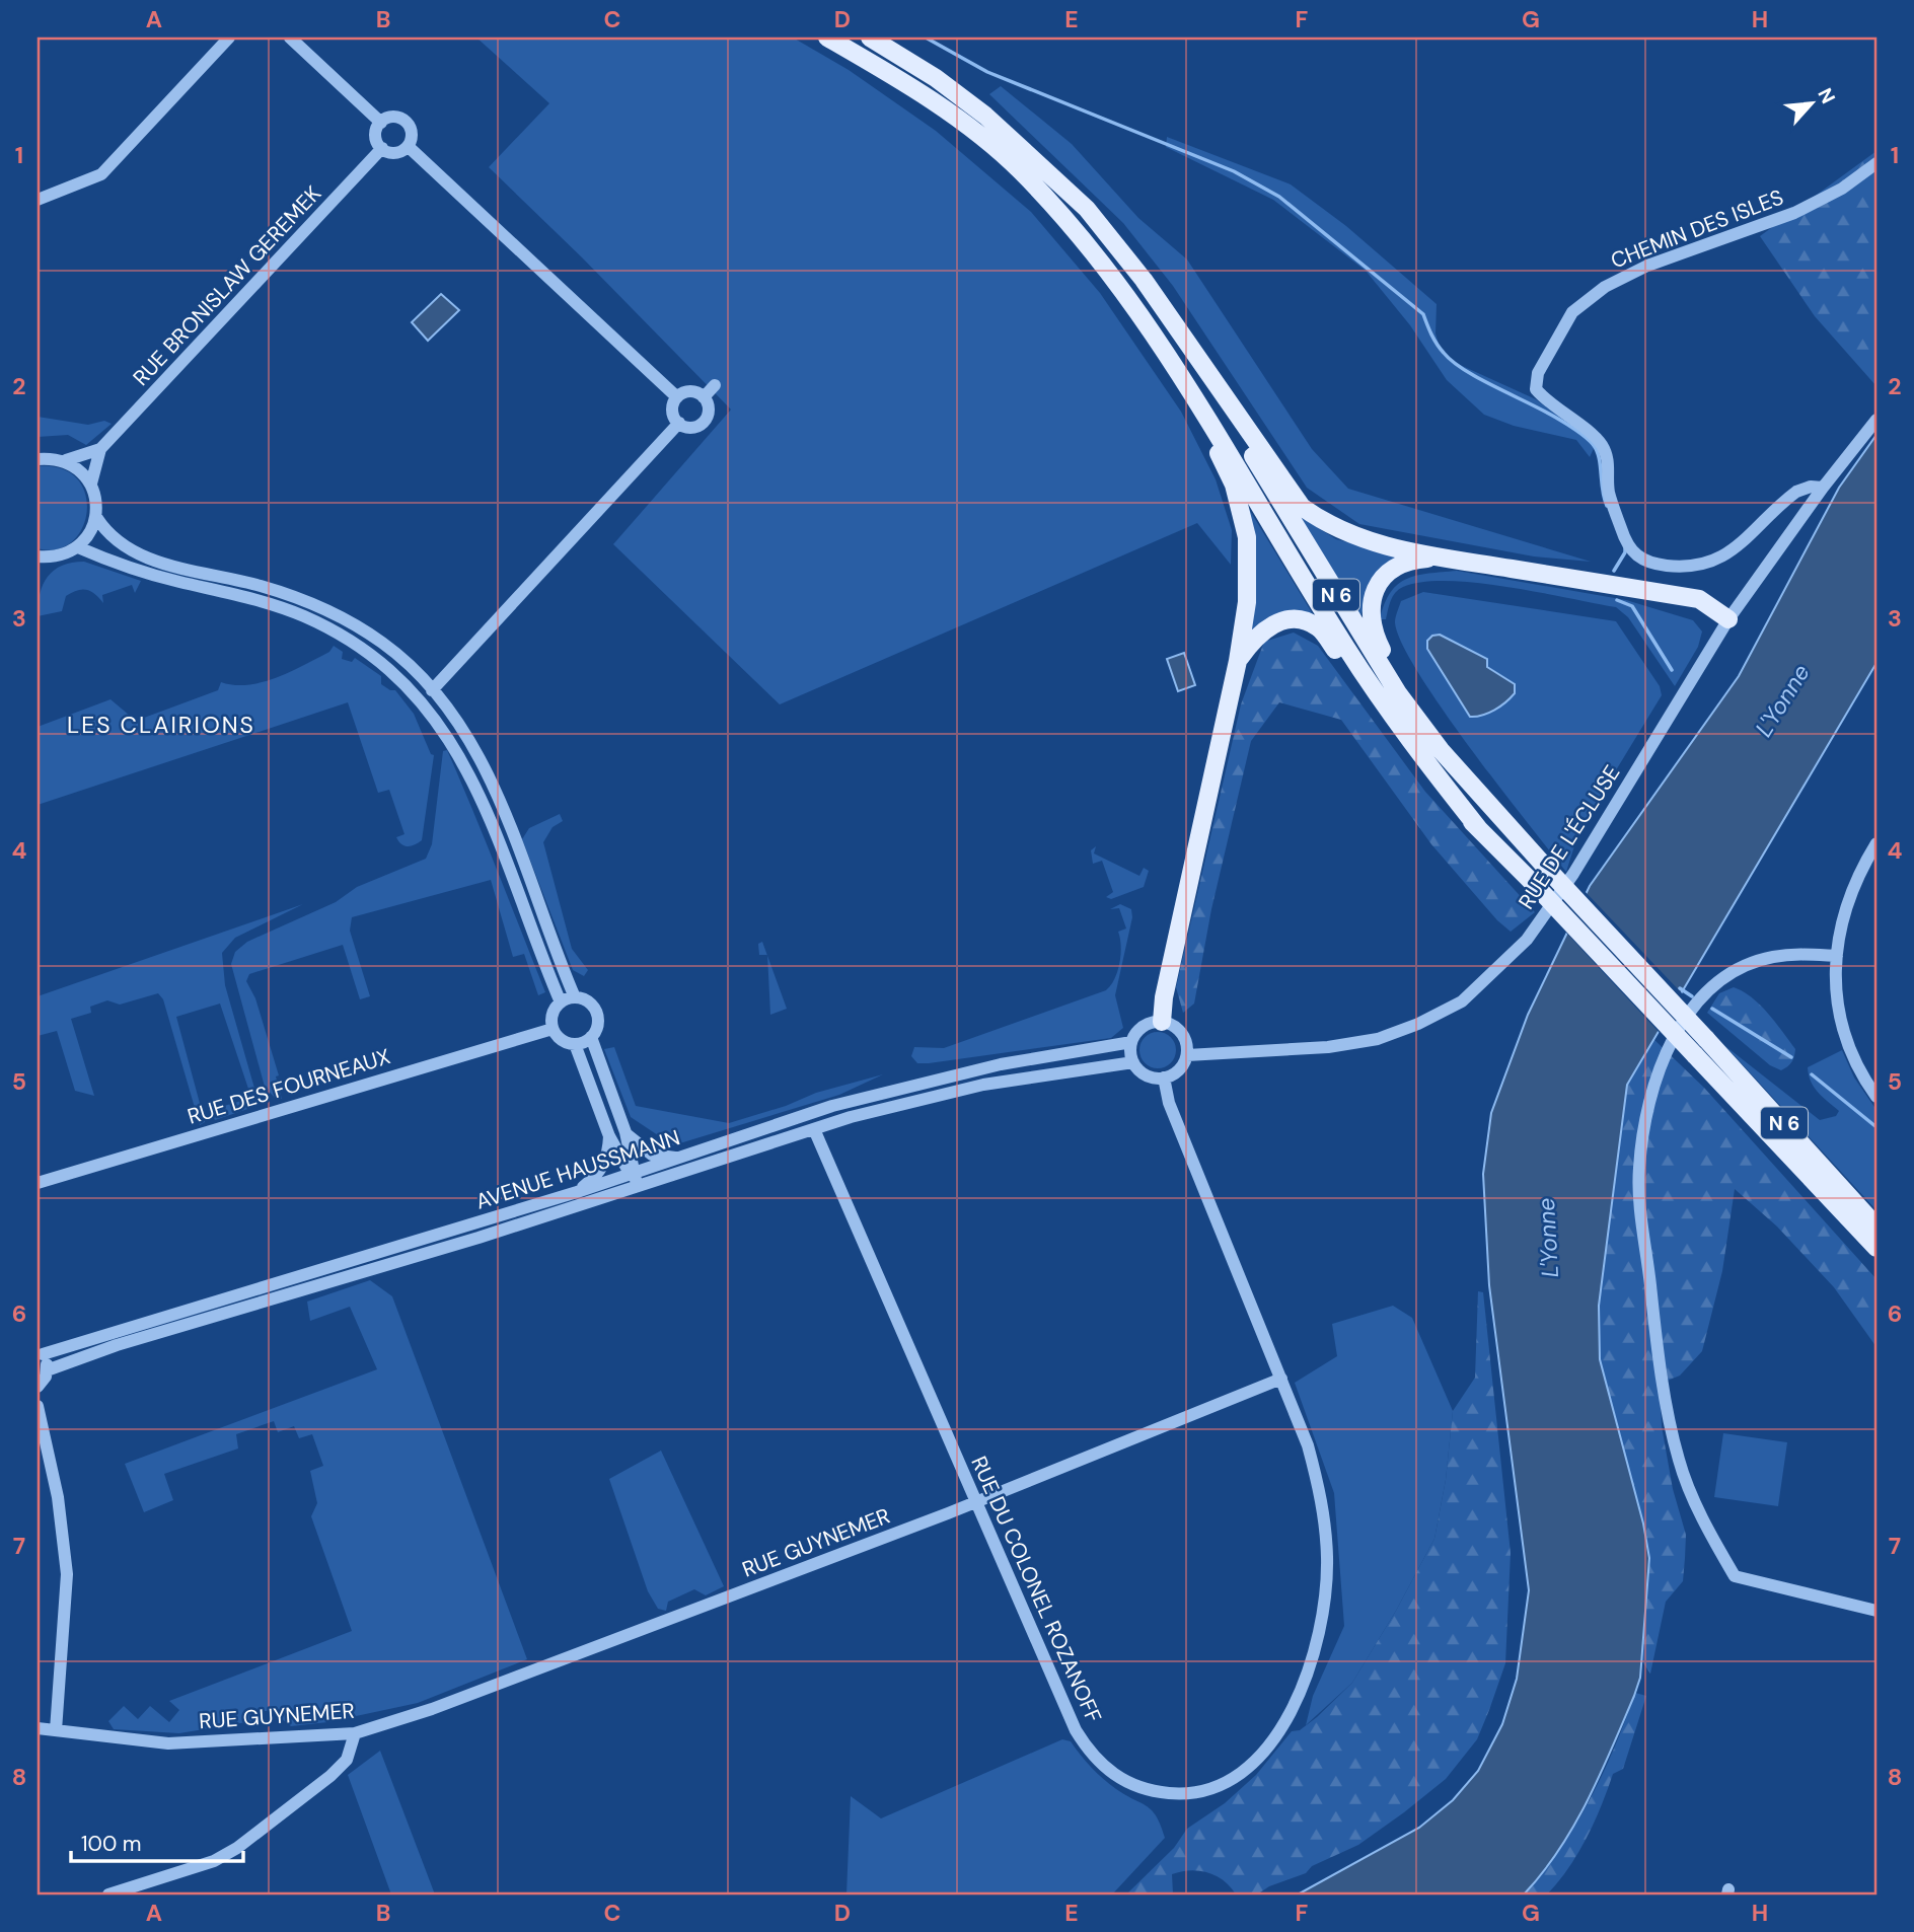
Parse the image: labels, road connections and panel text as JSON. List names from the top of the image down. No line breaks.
{"streets":{"main road":["N 6"],"street":["CHEMIN DES ISLES","RUE BRONISLAW GEREMEK","RUE DE L'ÉCLUSE","RUE DES FOURNEAUX","AVENUE HAUSSMANN","RUE GUYNEMER","RUE DU COLONEL ROZANOFF"]},"crossings":[["CHEMIN DES ISLES","RUE DE L'ÉCLUSE"],["RUE DE L'ÉCLUSE","AVENUE HAUSSMANN"],["AVENUE HAUSSMANN","RUE DU COLONEL ROZANOFF"],["RUE GUYNEMER","RUE DU COLONEL ROZANOFF"]],"districts":["LES CLAIRIONS"],"water":["L'Yonne"],"scale_bar":"100 m","north":"top right","grid":{"columns":["A","B","C","D","E","F","G","H"],"rows":["1","2","3","4","5","6","7","8"]}}
